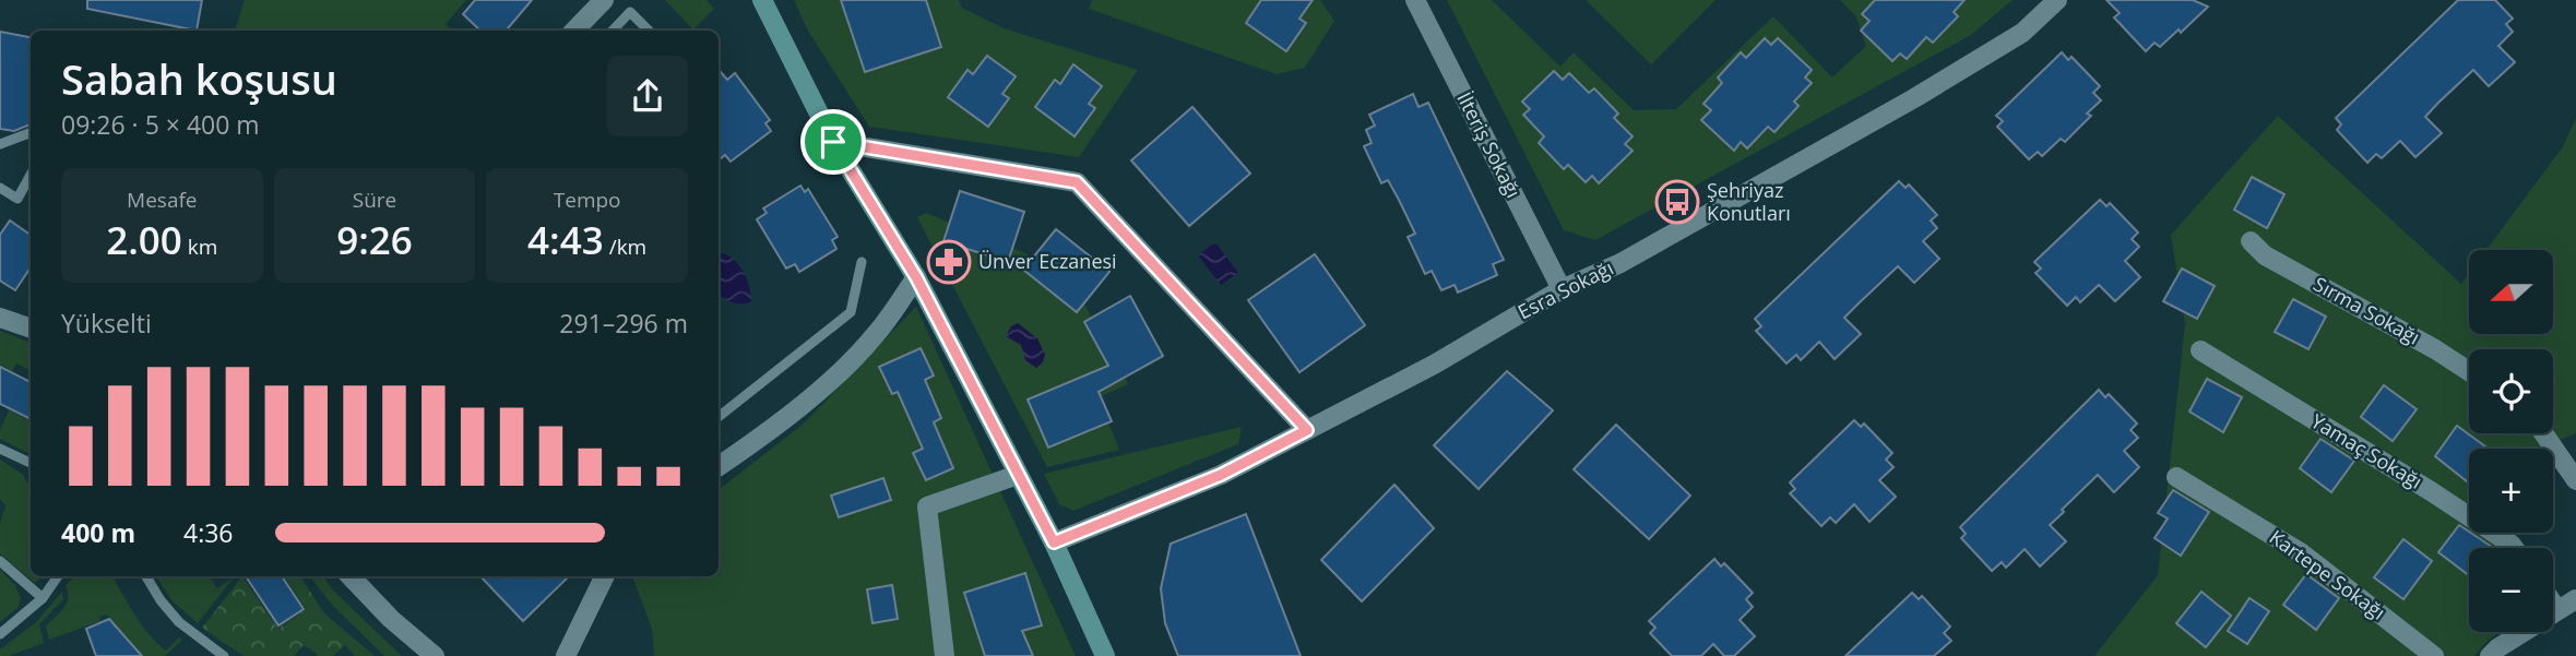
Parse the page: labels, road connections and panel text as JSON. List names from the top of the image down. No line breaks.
{"streets":{"street":["İlteriş Sokağı","Esra Sokağı","Sırma Sokağı","Yamaç Sokağı","Kartepe Sokağı"]},"crossings":[["İlteriş Sokağı","Esra Sokağı"]],"places":{"bus stop":["Şehriyaz Konutları"],"pharmacy":["Ünver Eczanesi"]},"north":"left","page":{"heading":["Sabah koşusu","09:26 · 5 × 400 m"],"stats":[["Mesafe","2.00 km"],["Süre","9:26"],["Tempo","4:43 /km"]],"map_buttons":["+","−"],"chart":["Yükselti","291–296 m"],"list":[{"name":"400 m","note":"4:36"}]}}
